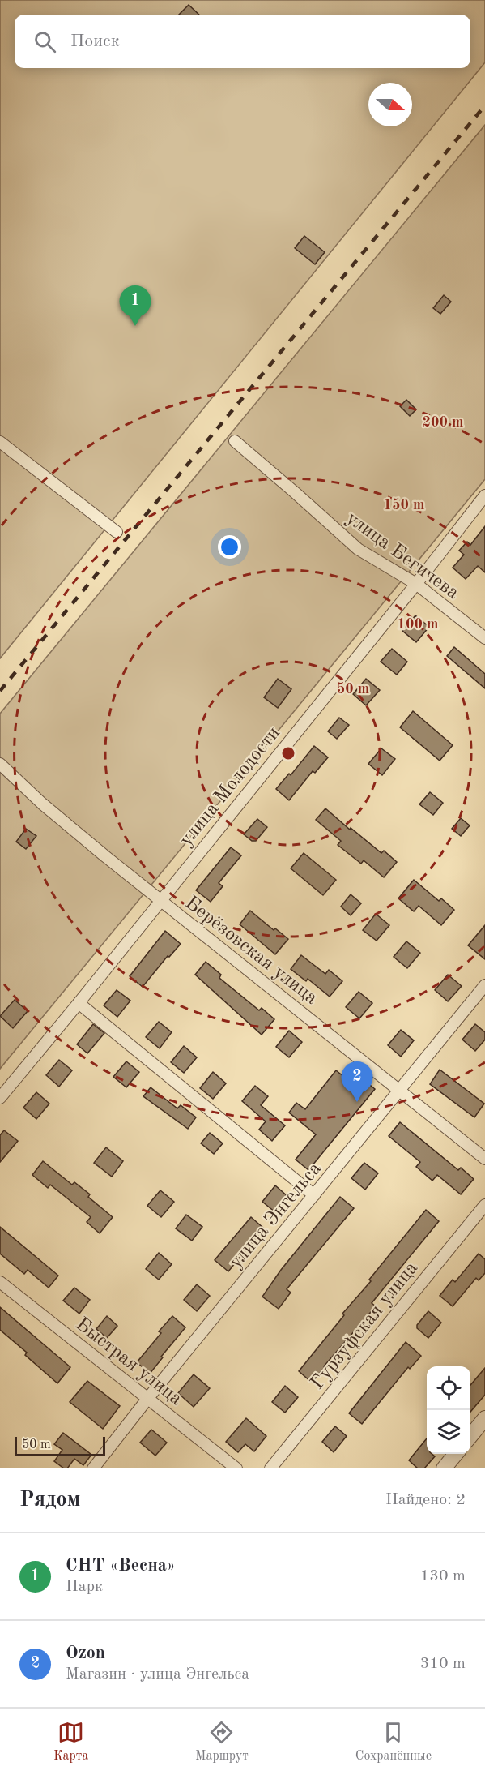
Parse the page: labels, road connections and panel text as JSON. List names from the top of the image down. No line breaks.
{"streets":{"street":["улица Бегичева","улица Молодости","Берёзовская улица","улица Энгельса","Гурзуфская улица","Быстрая улица"]},"crossings":[["улица Бегичева","улица Молодости"],["улица Молодости","Берёзовская улица"],["Берёзовская улица","улица Энгельса"],["улица Энгельса","Быстрая улица"]],"scale_bar":"50 m","north":"right","page":{"search":"Поиск","pins":["1","2"],"scale":"50 m","heading":["Рядом","Найдено: 2"],"list":[{"mark":"1","name":"СНТ «Весна»","note":"Парк","value":"130 m"},{"mark":"2","name":"Ozon","note":"Магазин · улица Энгельса","value":"310 m"}],"nav":["Карта","Маршрут","Сохранённые"]},"rings":["200 m","150 m","100 m","50 m"]}
